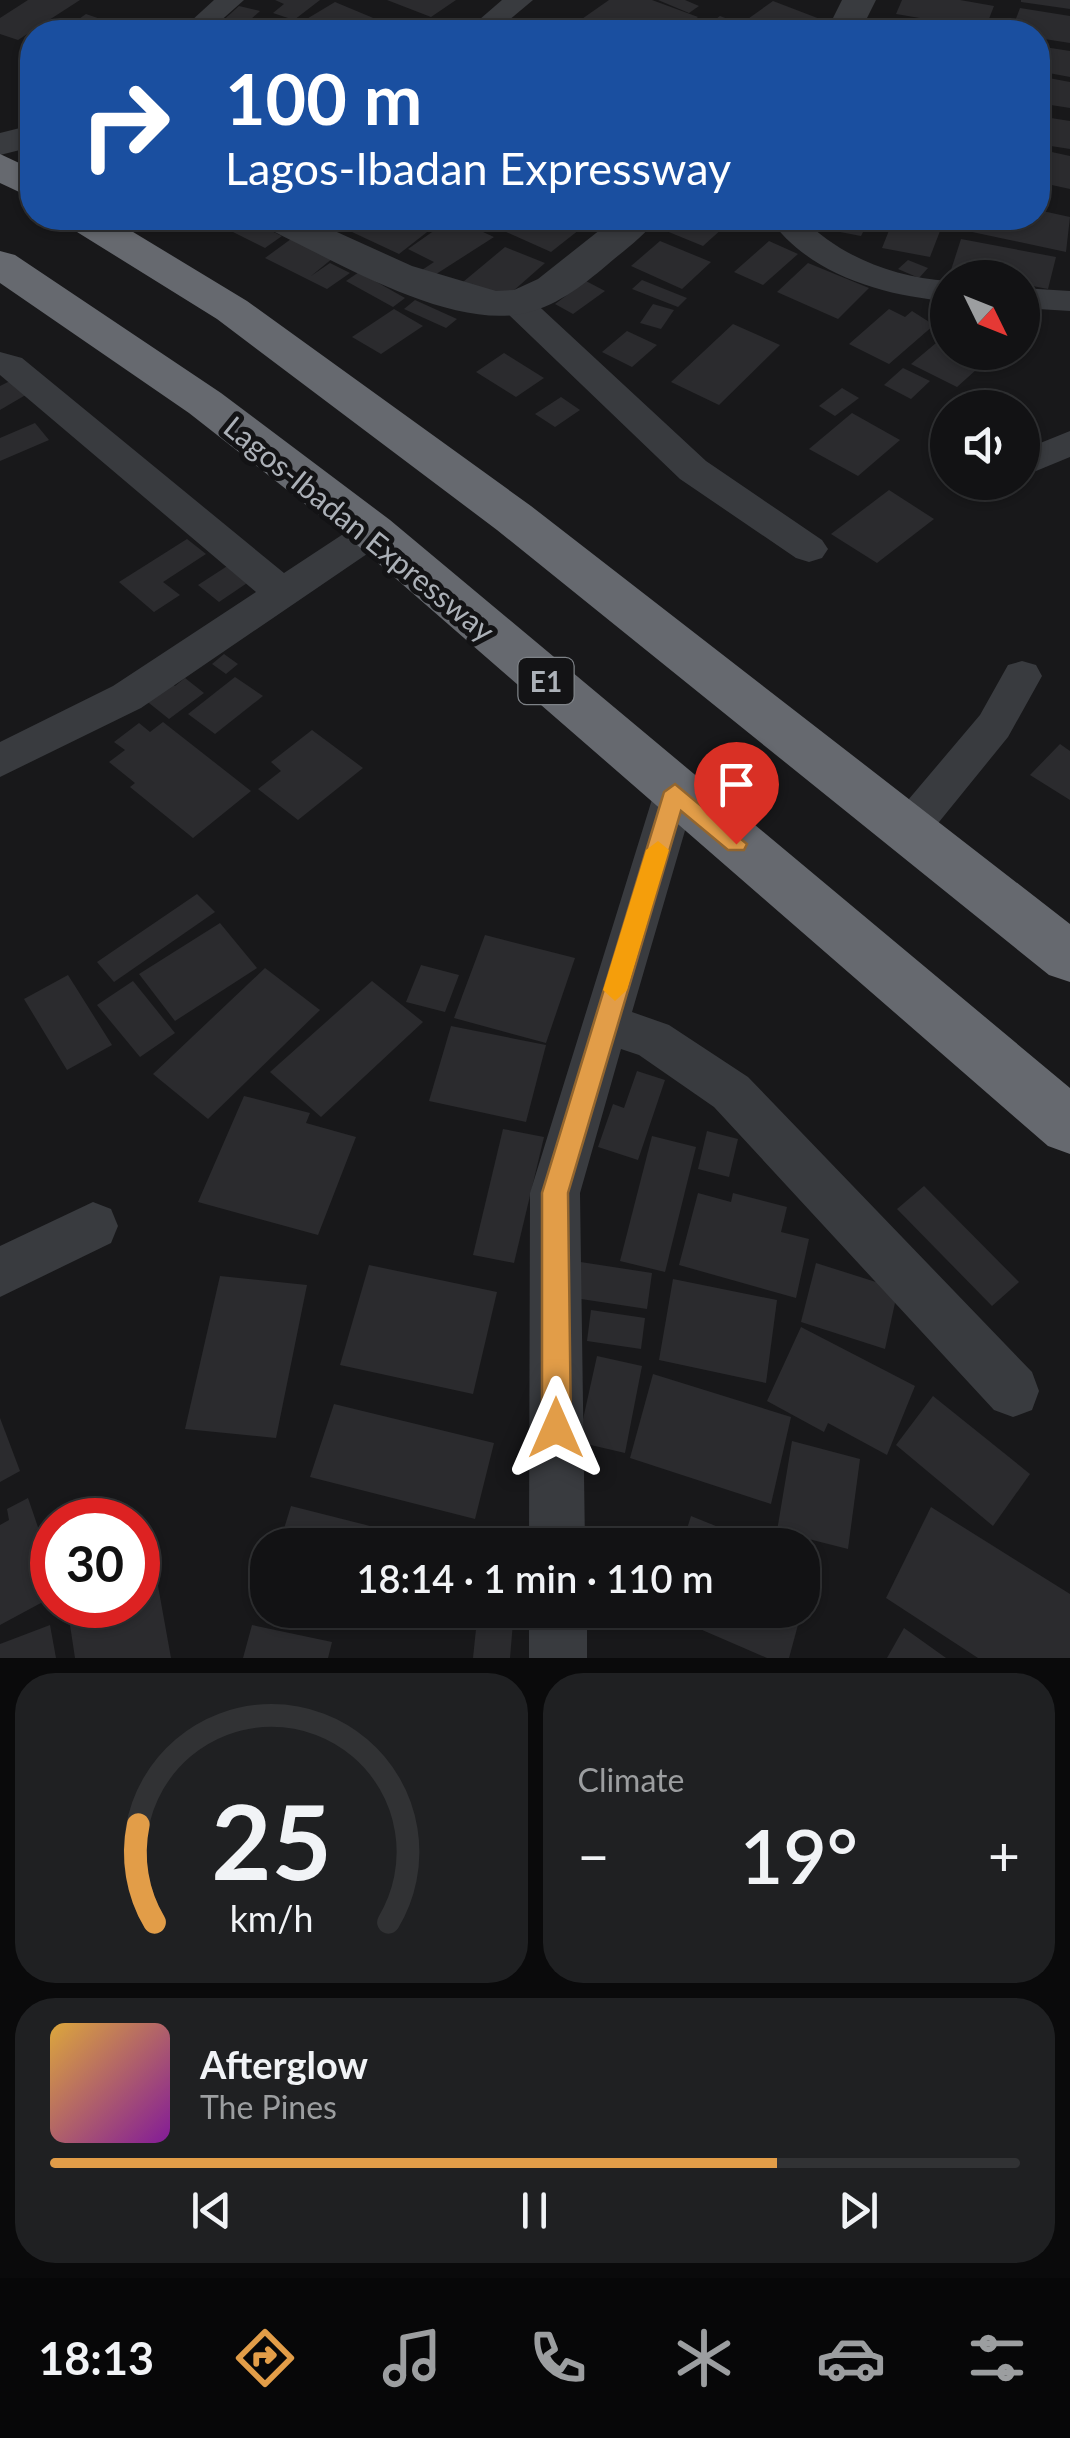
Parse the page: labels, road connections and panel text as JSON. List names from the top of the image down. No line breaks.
{"streets":{"highway":["Lagos-Ibadan Expressway","E1"]},"north":"bottom right","page":{"turn":["100 m","Lagos-Ibadan Expressway"],"limit":"30","trip":"18:14 · 1 min · 110 m","tile":"Climate","heat":["−","19°","+"],"song":["Afterglow","The Pines"],"tabs":"18:13","gauge":["25","km/h"]}}
